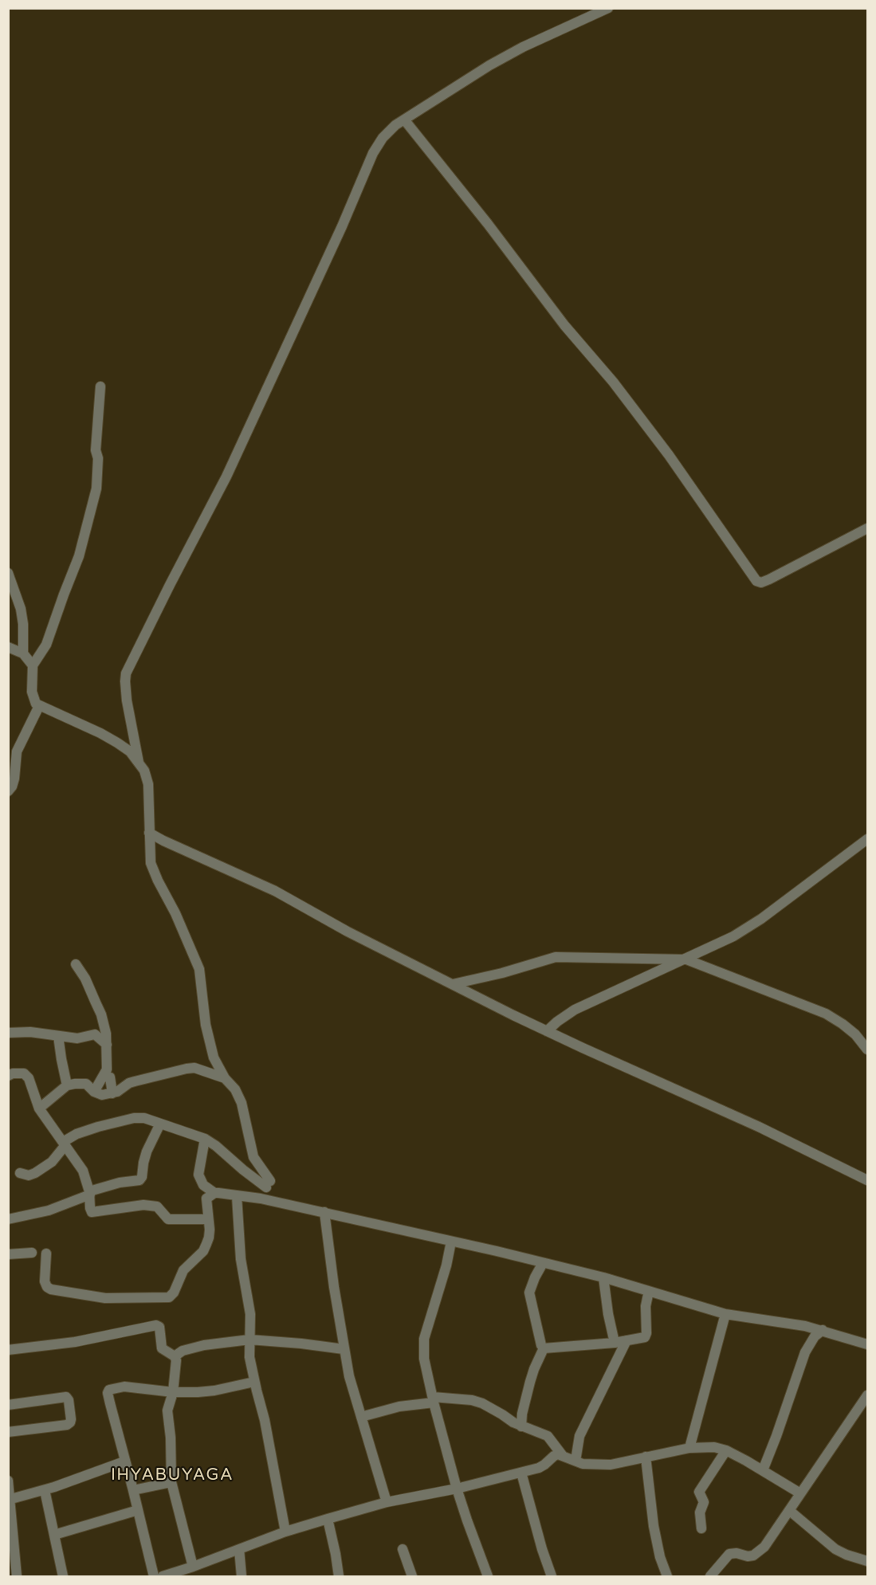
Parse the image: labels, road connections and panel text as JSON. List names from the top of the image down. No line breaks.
{"districts":["IHYABUYAGA"]}
